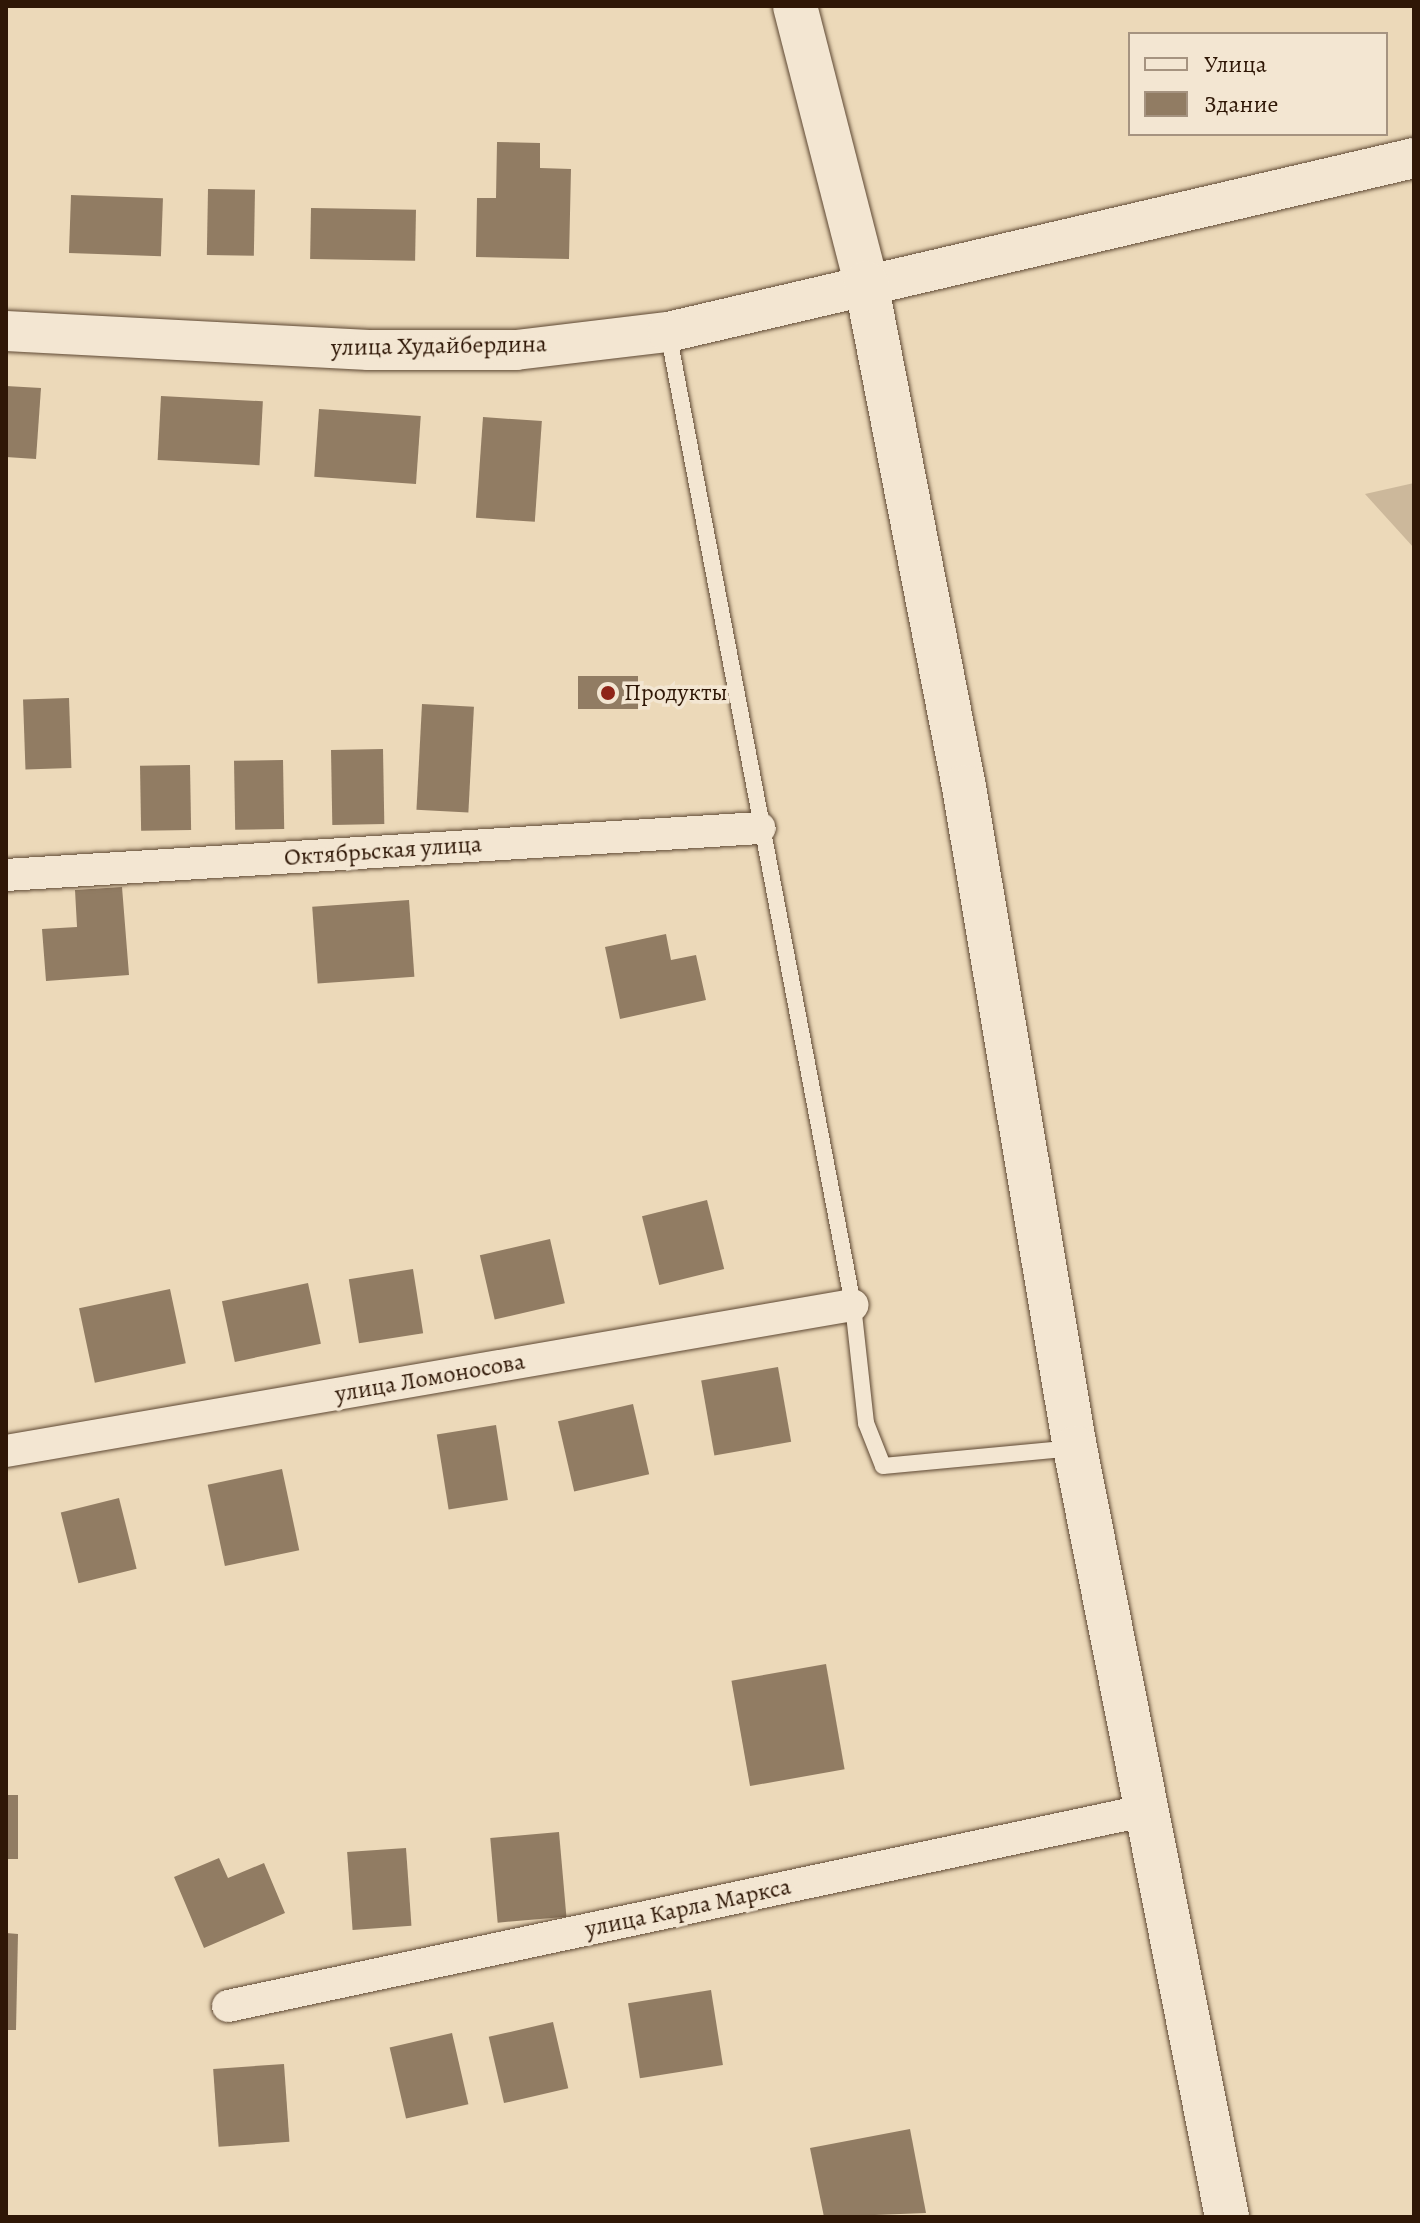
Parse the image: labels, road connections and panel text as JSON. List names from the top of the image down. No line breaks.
{"streets":{"street":["улица Худайбердина","Октябрьская улица","улица Ломоносова","улица Карла Маркса"]},"places":["Продукты"],"legend":["Улица","Здание"]}
